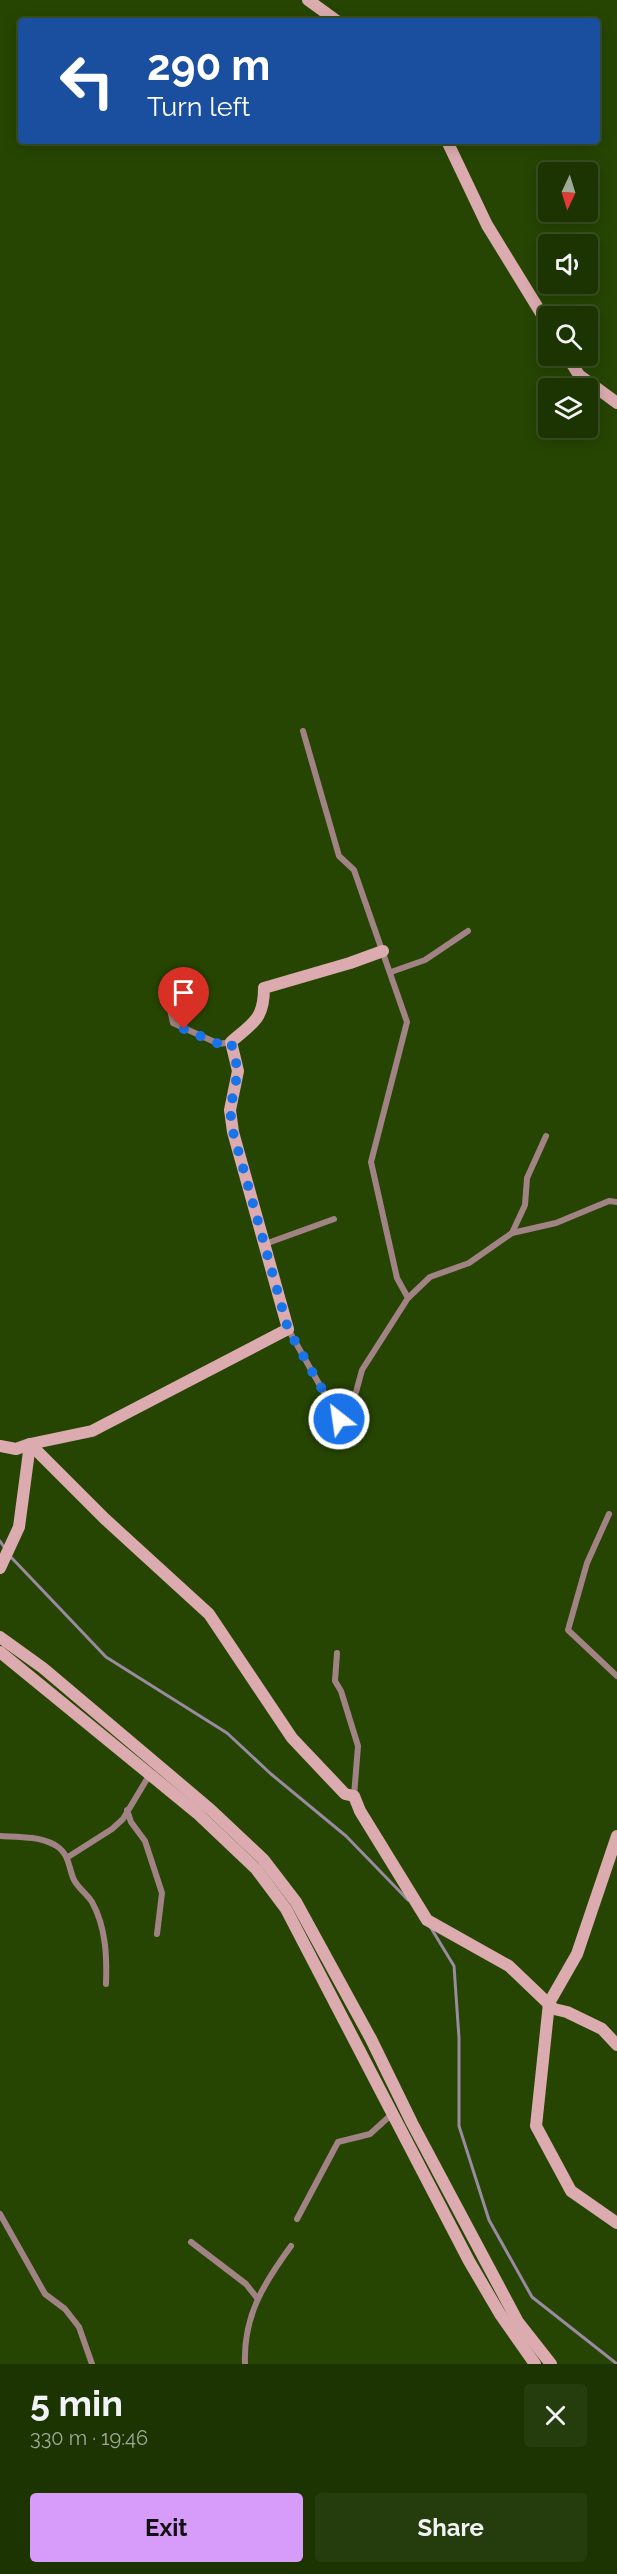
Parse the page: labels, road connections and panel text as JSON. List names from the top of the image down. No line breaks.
{"north":"bottom","page":{"turn":["290 m","Turn left"],"heading":["5 min","330 m · 19:46"],"buttons":["Exit","Share"]}}
